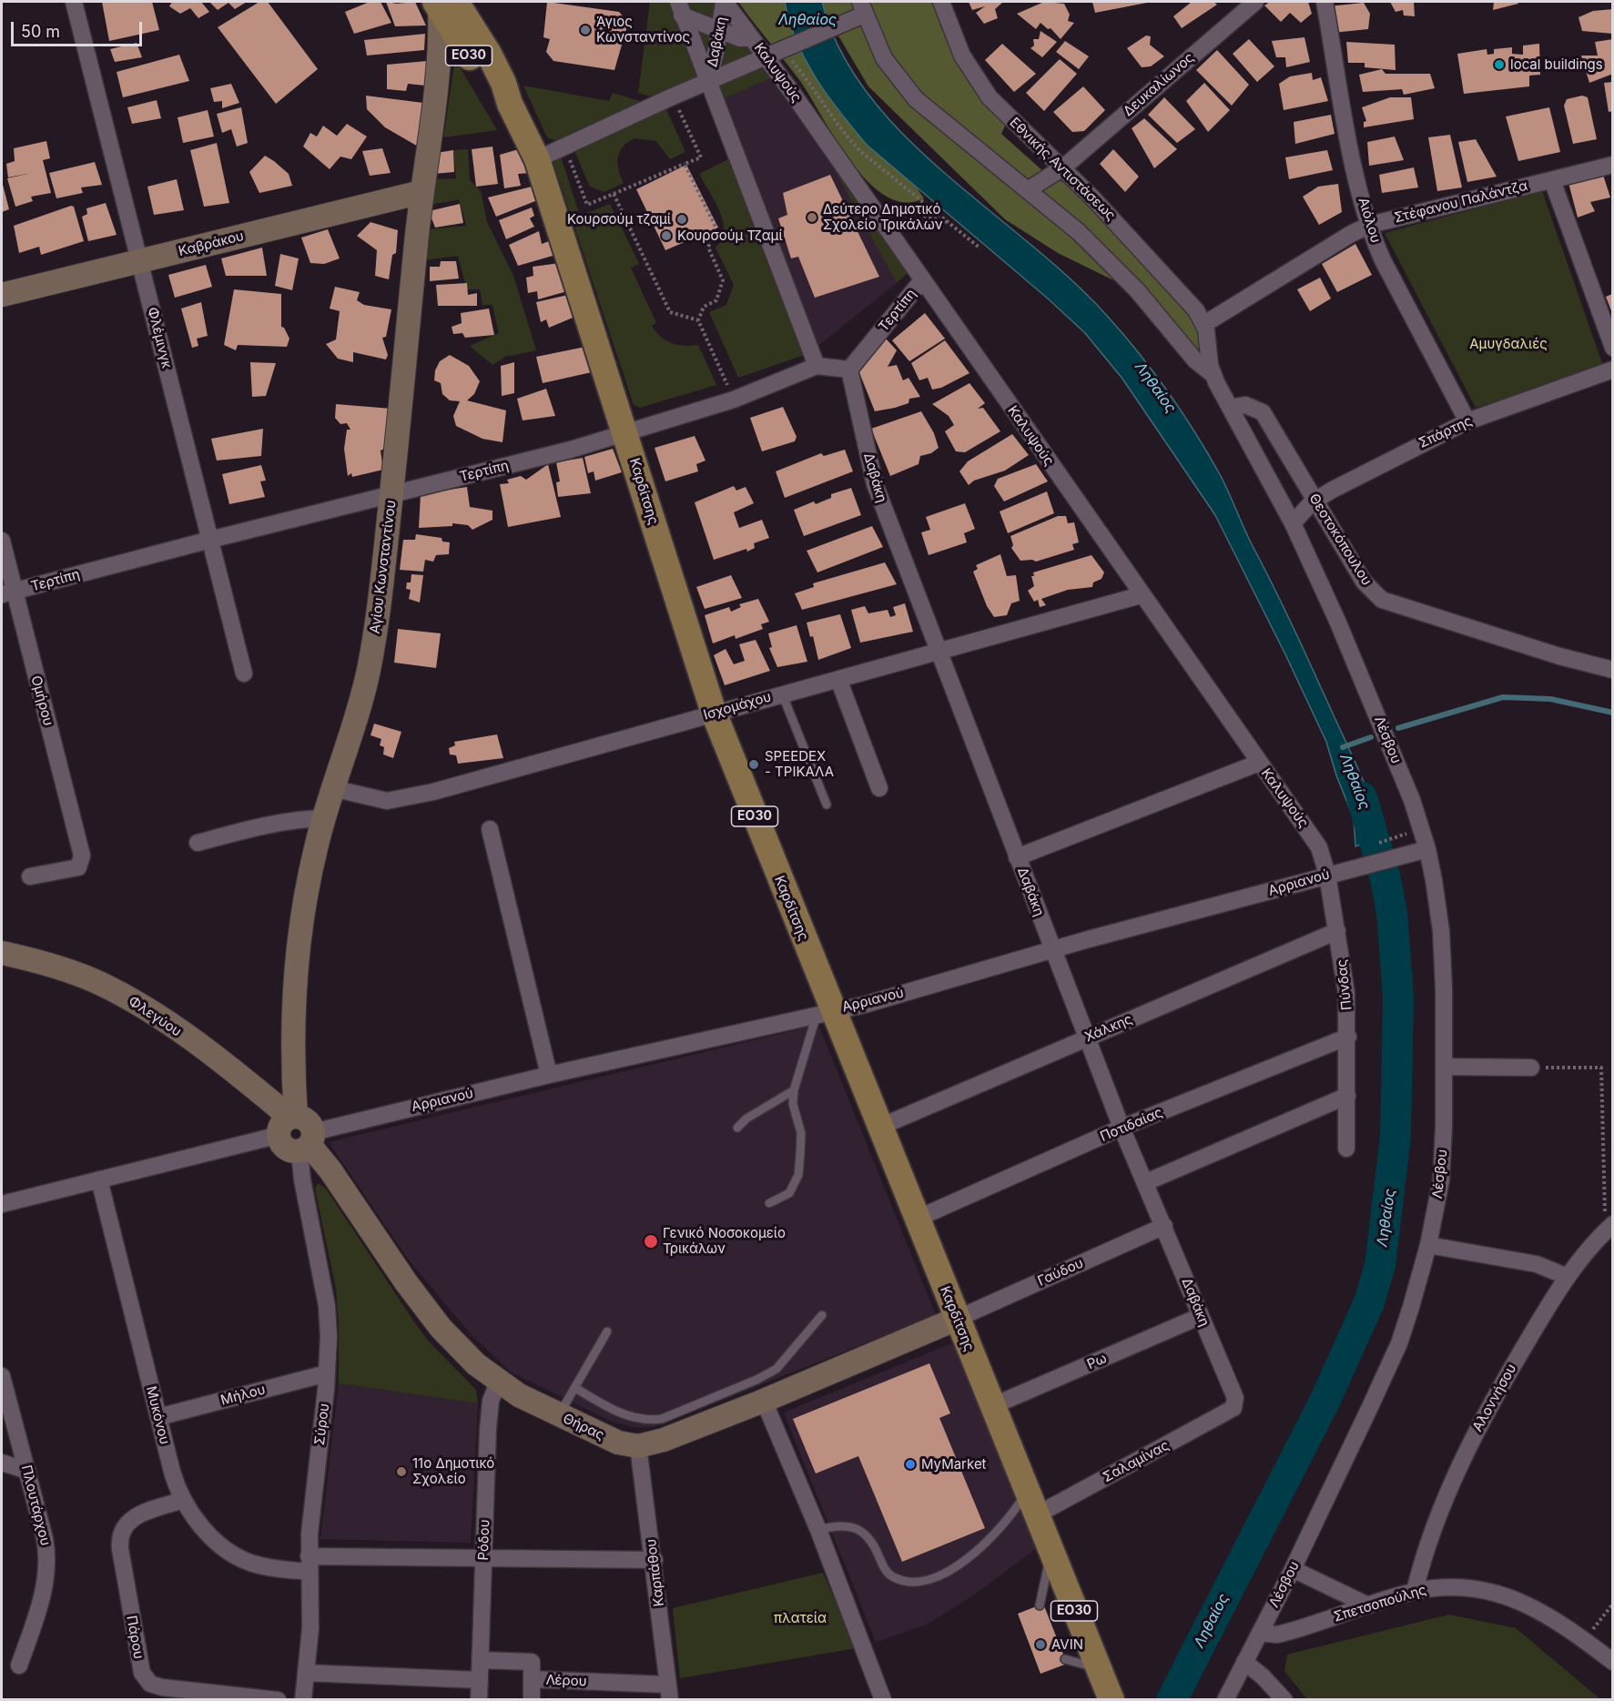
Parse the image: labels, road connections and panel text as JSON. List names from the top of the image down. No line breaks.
{"streets":{"main road":["ΕΟ30","Καρδίτσης"],"street":["Δαβάκη","Καλυψούς","Δευκαλίωνος","Εθνικής Αντιστάσεως","Στέφανου Παλάντζα","Αιόλου","Καβράκου","Τερτίπη","Φλέμινγκ","Σπάρτης","Θεοτοκόπουλου","Αγίου Κωνσταντίνου","Ομήρου","Ισχομάχου","Λέσβου","Αρριανού","Πύνδας","Φλεγύου","Χάλκης","Ποτιδαίας","Γαύδου","Ρω","Μήλου","Αλοννήσου","Μυκόνου","Σύρου","Θήρας","Σαλαμίνας","Πλουτάρχου","Ρόδου","Καρπάθου","Σπετσοπούλης","Πάρου","Λέρου"]},"crossings":[["Δαβάκη","Καλυψούς"],["Δαβάκη","Τερτίπη"],["Δαβάκη","Ισχομάχου"],["Δαβάκη","Αρριανού"],["Δαβάκη","Χάλκης"],["Δαβάκη","Ποτιδαίας"],["Δαβάκη","Γαύδου"],["Δαβάκη","Ρω"],["Δαβάκη","Σαλαμίνας"],["ΕΟ30","Καρδίτσης"],["ΕΟ30","Αγίου Κωνσταντίνου"],["Καλυψούς","Τερτίπη"],["Καλυψούς","Ισχομάχου"],["Καλυψούς","Αρριανού"],["Καλυψούς","Πύνδας"],["Δευκαλίωνος","Εθνικής Αντιστάσεως"],["Εθνικής Αντιστάσεως","Στέφανου Παλάντζα"],["Στέφανου Παλάντζα","Αιόλου"],["Αιόλου","Σπάρτης"],["Καβράκου","Φλέμινγκ"],["Καβράκου","Αγίου Κωνσταντίνου"],["Τερτίπη","Φλέμινγκ"],["Τερτίπη","Καρδίτσης"],["Τερτίπη","Αγίου Κωνσταντίνου"],["Τερτίπη","Ομήρου"],["Σπάρτης","Θεοτοκόπουλου"],["Σπάρτης","Λέσβου"],["Καρδίτσης","Ισχομάχου"],["Καρδίτσης","Αρριανού"],["Καρδίτσης","Χάλκης"],["Καρδίτσης","Ποτιδαίας"],["Καρδίτσης","Γαύδου"],["Καρδίτσης","Ρω"],["Καρδίτσης","Θήρας"],["Καρδίτσης","Σαλαμίνας"],["Θεοτοκόπουλου","Λέσβου"],["Αγίου Κωνσταντίνου","Ισχομάχου"],["Αγίου Κωνσταντίνου","Αρριανού"],["Αγίου Κωνσταντίνου","Φλεγύου"],["Αγίου Κωνσταντίνου","Σύρου"],["Αγίου Κωνσταντίνου","Θήρας"],["Λέσβου","Αρριανού"],["Λέσβου","Σπετσοπούλης"],["Αρριανού","Πύνδας"],["Αρριανού","Φλεγύου"],["Αρριανού","Μυκόνου"],["Αρριανού","Σύρου"],["Αρριανού","Θήρας"],["Πύνδας","Χάλκης"],["Πύνδας","Ποτιδαίας"],["Φλεγύου","Σύρου"],["Φλεγύου","Θήρας"],["Γαύδου","Θήρας"],["Μήλου","Μυκόνου"],["Μήλου","Σύρου"],["Αλοννήσου","Σπετσοπούλης"],["Μυκόνου","Σύρου"],["Μυκόνου","Ρόδου"],["Μυκόνου","Καρπάθου"],["Μυκόνου","Πάρου"],["Σύρου","Θήρας"],["Θήρας","Ρόδου"],["Θήρας","Καρπάθου"],["Ρόδου","Λέρου"],["Καρπάθου","Λέρου"]],"water":["Ληθαίος"],"parks":["Αμυγδαλιές","πλατεία"],"places":["Άγιος Κωνσταντίνος","local buildings","Δεύτερο Δημοτικό Σχολείο Τρικάλων","Κουρσούμ τζαμί","Κουρσούμ Τζαμί","SPEEDEX - ΤΡΙΚΑΛΑ","Γενικό Νοσοκομείο Τρικάλων","MyMarket","11ο Δημοτικό Σχολείο","AVIN"],"scale_bar":"50 m"}
